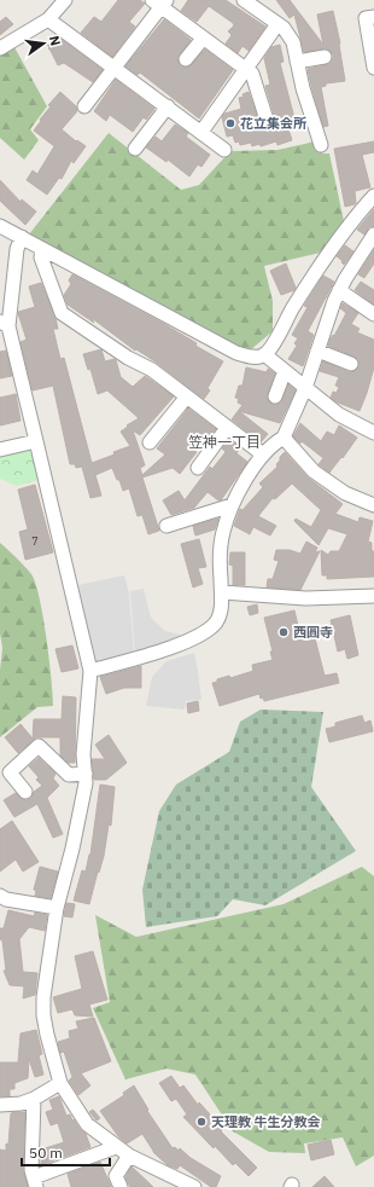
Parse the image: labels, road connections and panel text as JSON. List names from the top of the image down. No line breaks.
{"districts":["笠神一丁目"],"places":["花立集会所","西圓寺","天理教 牛生分教会"],"house_numbers":["7"],"scale_bar":"50 m","north":"right"}
